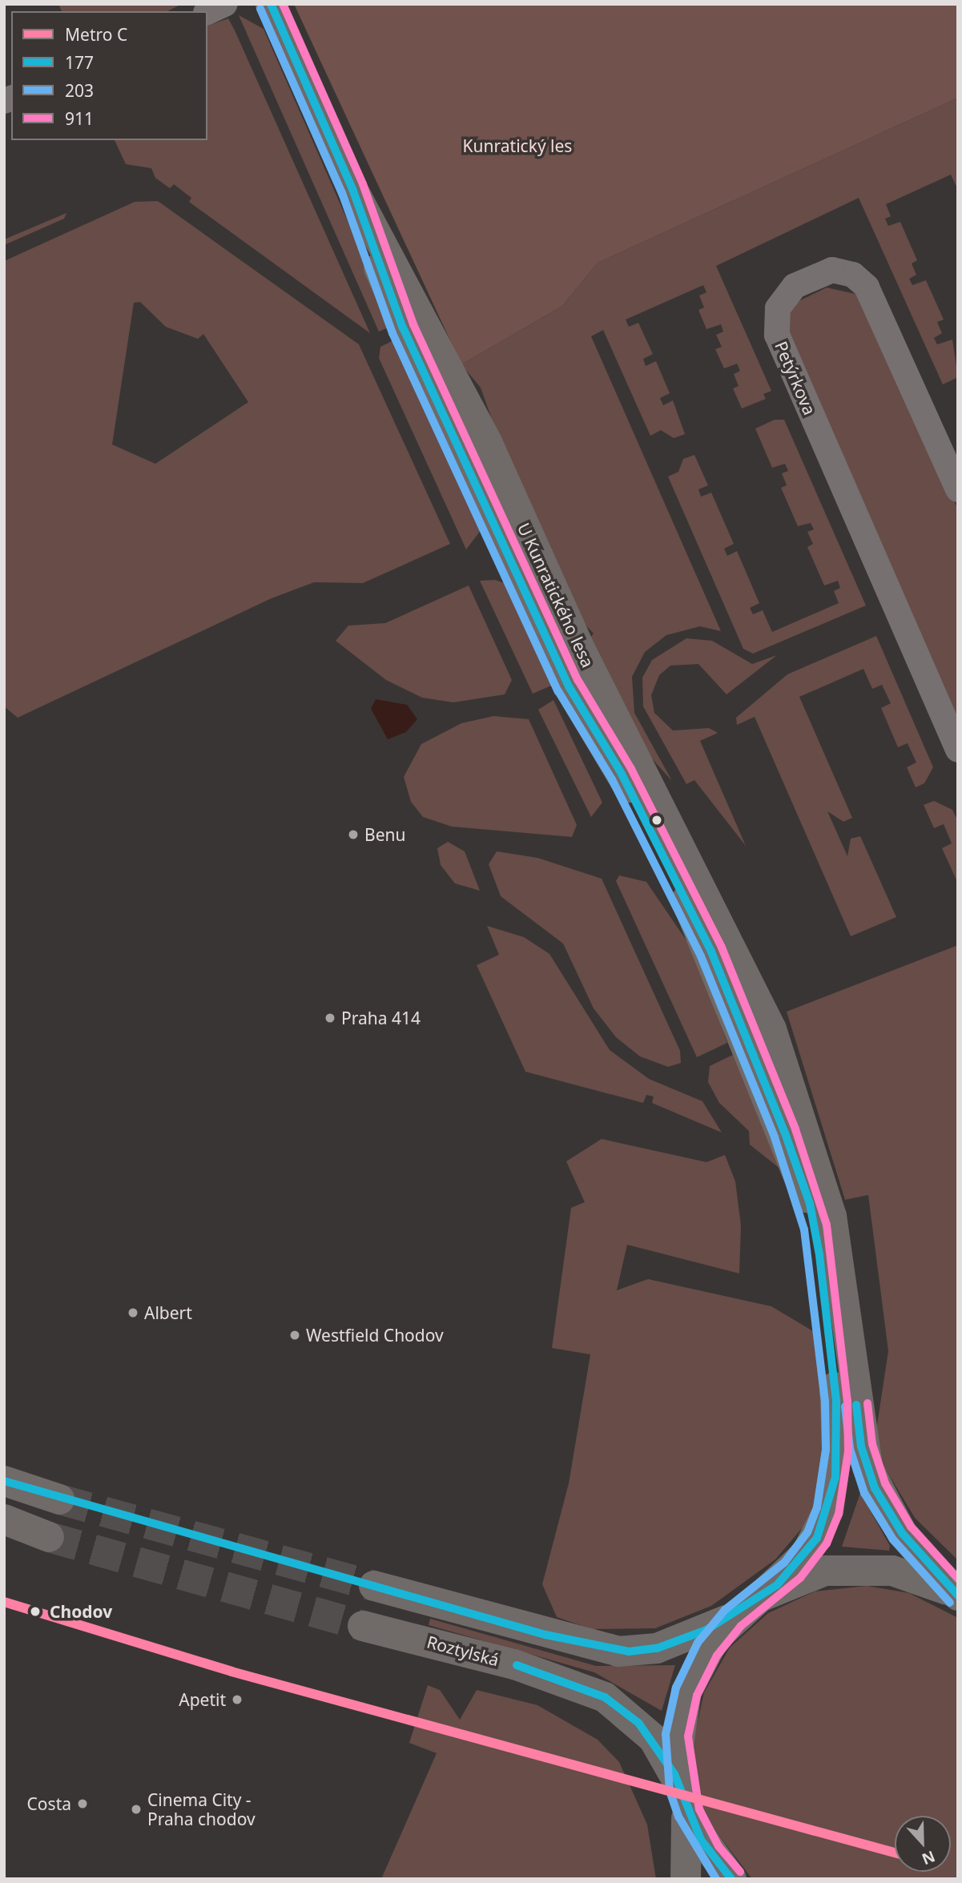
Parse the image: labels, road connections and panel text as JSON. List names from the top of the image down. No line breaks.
{"streets":{"street":["Petýrkova","U Kunratického lesa","Roztylská"]},"parks":["Kunratický les"],"places":["Benu","Praha 414","Albert","Westfield Chodov","Chodov","Apetit","Costa","Cinema City - Praha chodov"],"lines":["transit line 177","transit line 911","transit line 203","metro line C"],"legend":["Metro C","177","203","911"],"north":"bottom"}
